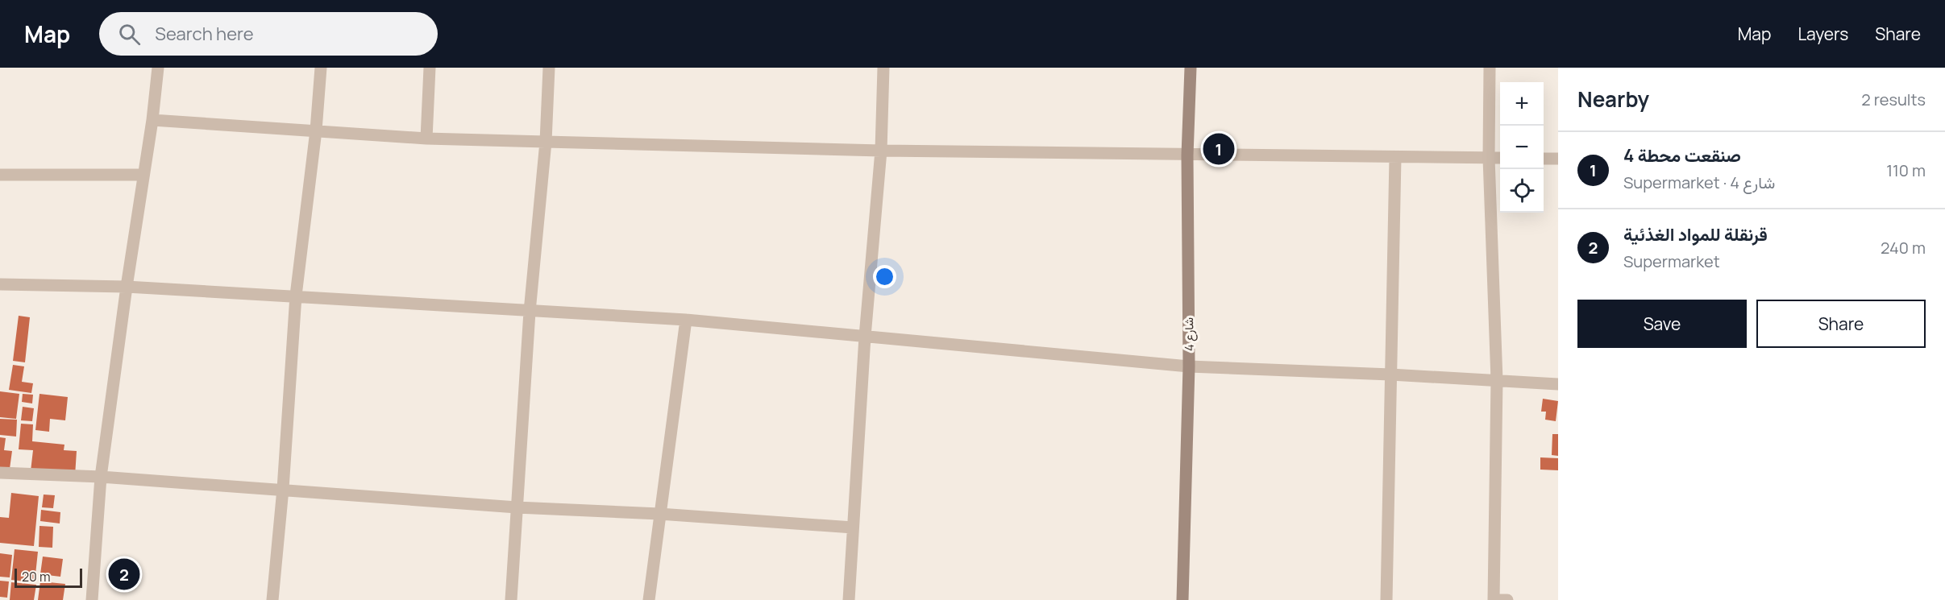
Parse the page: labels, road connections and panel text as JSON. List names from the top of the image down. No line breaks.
{"streets":{"street":["شارع 4"]},"scale_bar":"20 m","page":{"header":"Map","search":"Search here","nav":["Map","Layers","Share"],"heading":["Nearby","2 results"],"map_buttons":["+","−"],"list":[{"mark":"1","name":"صنقعت محطة 4","note":"Supermarket · شارع 4","value":"110 m"},{"mark":"2","name":"قرنقلة للمواد الغذئية","note":"Supermarket","value":"240 m"}],"pins":["1","2"],"buttons":["Save","Share"],"scale":"20 m"}}
